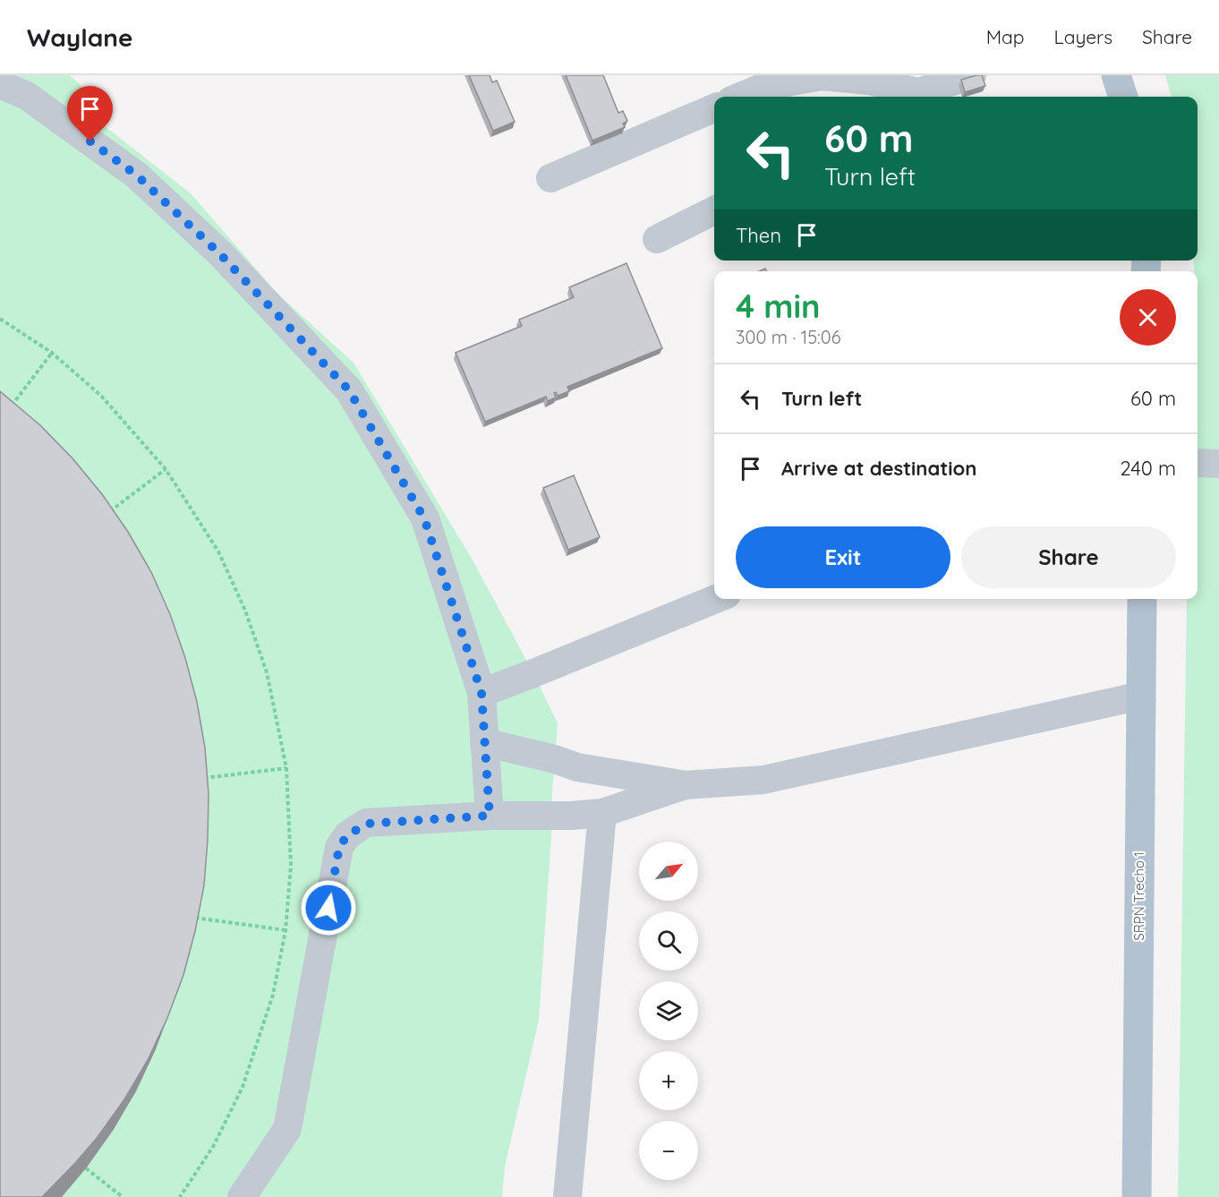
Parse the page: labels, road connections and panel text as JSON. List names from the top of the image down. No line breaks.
{"streets":{"main road":["SRPN Trecho 1"]},"north":"top right","page":{"header":"Waylane","nav":["Map","Layers","Share"],"turn":["60 m","Turn left"],"then":"Then","heading":["4 min","300 m · 15:06"],"list":[{"name":"Turn left","value":"60 m"},{"name":"Arrive at destination","value":"240 m"}],"buttons":["Exit","Share"],"map_buttons":["+","−"]}}
